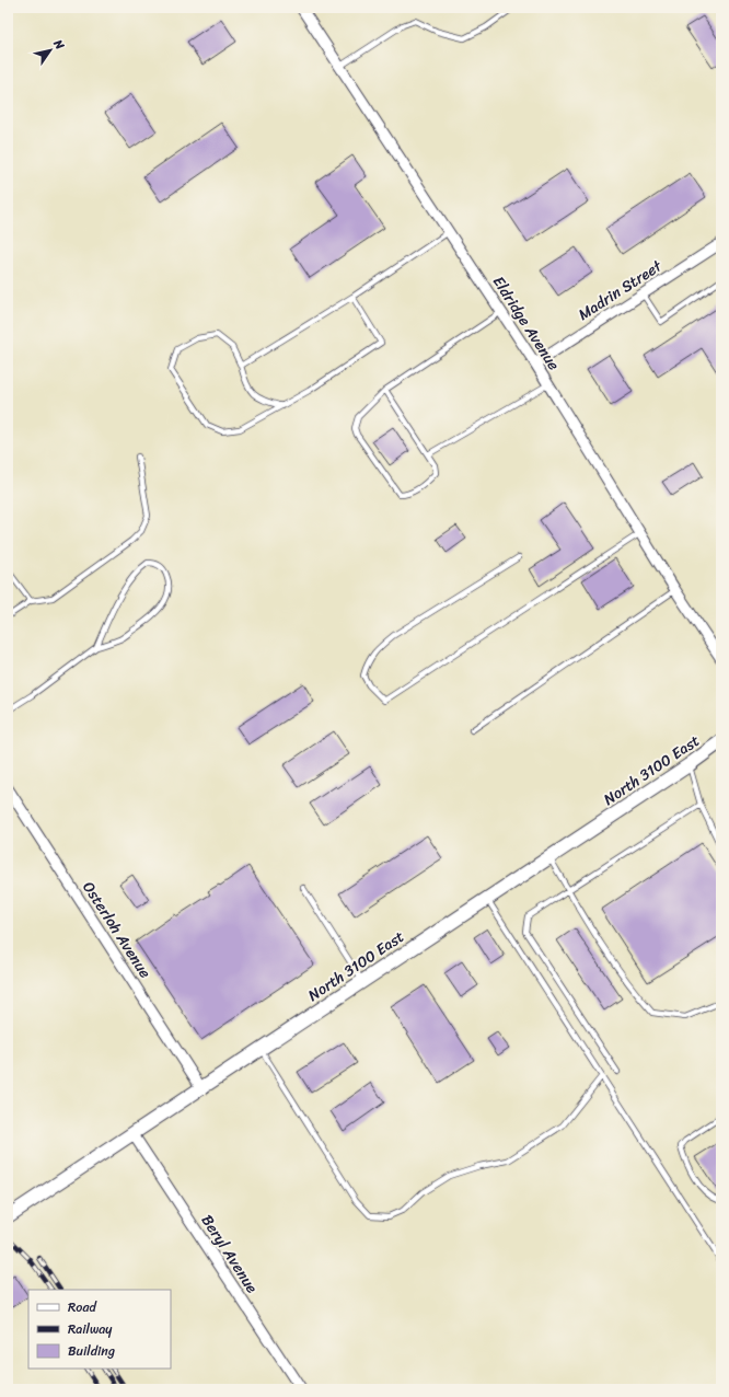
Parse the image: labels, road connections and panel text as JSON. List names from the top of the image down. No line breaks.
{"streets":{"main road":["North 3100 East"],"street":["Madrin Street","Eldridge Avenue","Osterloh Avenue","Beryl Avenue"]},"crossings":[["Madrin Street","Eldridge Avenue"],["North 3100 East","Osterloh Avenue"],["North 3100 East","Beryl Avenue"]],"legend":["Road","Railway","Building"],"north":"top right"}
